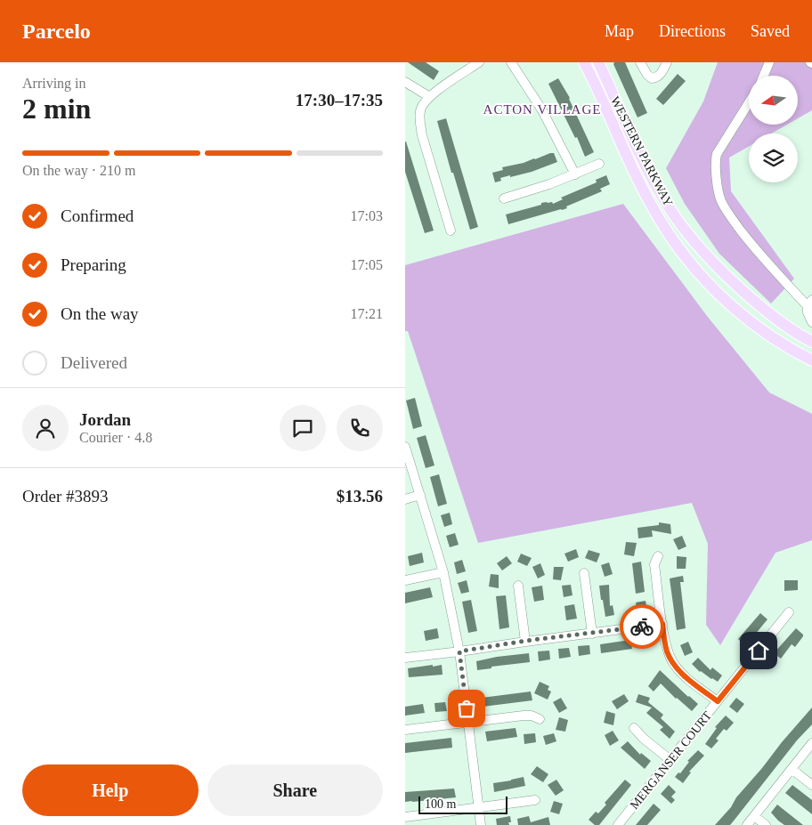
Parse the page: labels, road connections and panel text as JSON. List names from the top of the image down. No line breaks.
{"streets":{"main road":["WESTERN PARKWAY"],"street":["MERGANSER COURT"]},"districts":["ACTON VILLAGE"],"scale_bar":"100 m","north":"left","page":{"header":"Parcelo","nav":["Map","Directions","Saved"],"heading":["2 min","Arriving in","17:30–17:35"],"panel":["Jordan","Courier · 4.8","Order #3893","$13.56"],"bar":"On the way · 210 m","list":[["Confirmed","17:03"],["Preparing","17:05"],["On the way","17:21"],"Delivered"],"buttons":["Help","Share"],"scale":"100 m"}}
